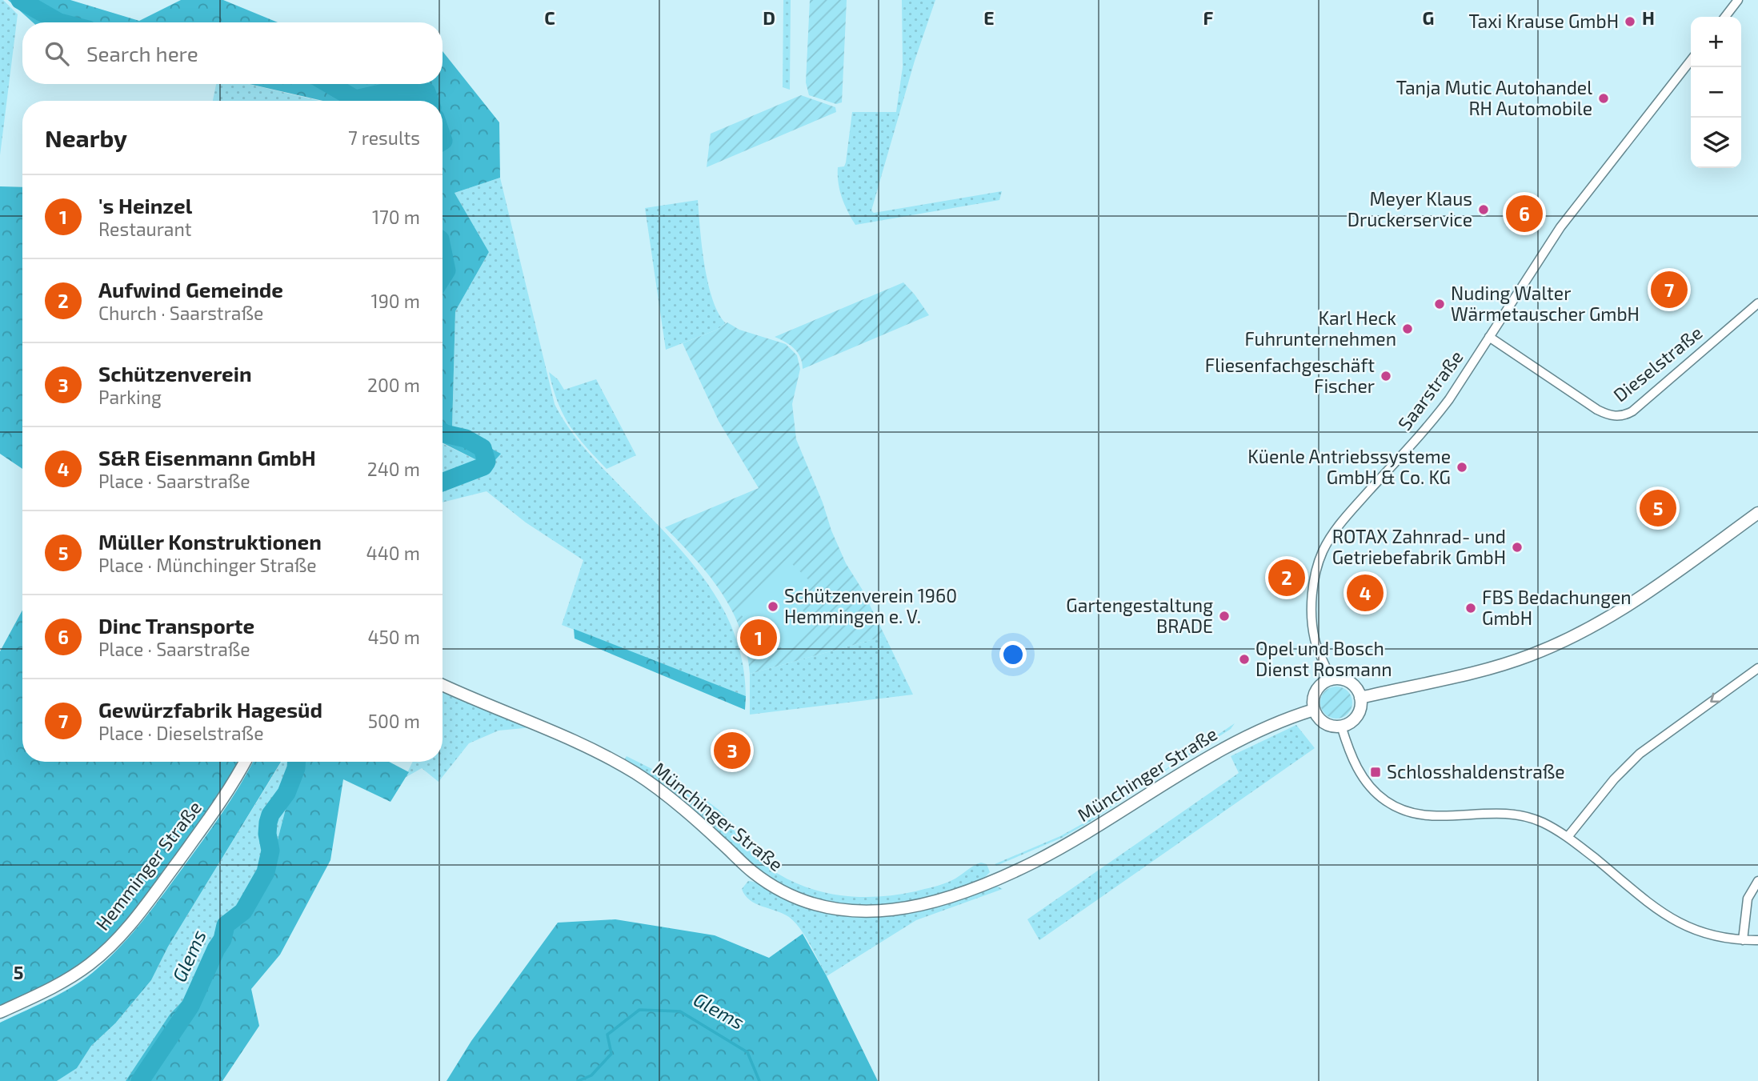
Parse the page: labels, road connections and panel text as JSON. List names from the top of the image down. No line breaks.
{"streets":{"street":["Dieselstraße","Saarstraße","Münchinger Straße","Hemminger Straße"]},"crossings":[["Dieselstraße","Saarstraße"],["Saarstraße","Münchinger Straße"]],"water":["Glems"],"places":{"other":["Taxi Krause GmbH","Tanja Mutic Autohandel RH Automobile","Meyer Klaus Druckerservice","Nuding Walter Wärmetauscher GmbH","Karl Heck Fuhrunternehmen","Fliesenfachgeschäft Fischer","Küenle Antriebssysteme GmbH & Co. KG","ROTAX Zahnrad- und Getriebefabrik GmbH","Schützenverein 1960 Hemmingen e. V.","FBS Bedachungen GmbH","Gartengestaltung BRADE","Opel und Bosch Dienst Rosmann"],"transit":["Schlosshaldenstraße"]},"page":{"map_buttons":["+","−"],"search":"Search here","heading":["Nearby","7 results"],"list":[{"mark":"1","name":"'s Heinzel","note":"Restaurant","value":"170 m"},{"mark":"2","name":"Aufwind Gemeinde","note":"Church · Saarstraße","value":"190 m"},{"mark":"3","name":"Schützenverein","note":"Parking","value":"200 m"},{"mark":"4","name":"S&R Eisenmann GmbH","note":"Place · Saarstraße","value":"240 m"},{"mark":"5","name":"Müller Konstruktionen","note":"Place · Münchinger Straße","value":"440 m"},{"mark":"6","name":"Dinc Transporte","note":"Place · Saarstraße","value":"450 m"},{"mark":"7","name":"Gewürzfabrik Hagesüd","note":"Place · Dieselstraße","value":"500 m"}],"pins":["6","7","5","2","4","1","3"]},"grid":{"columns":["C","D","E","F","G","H"],"rows":["5"]}}
